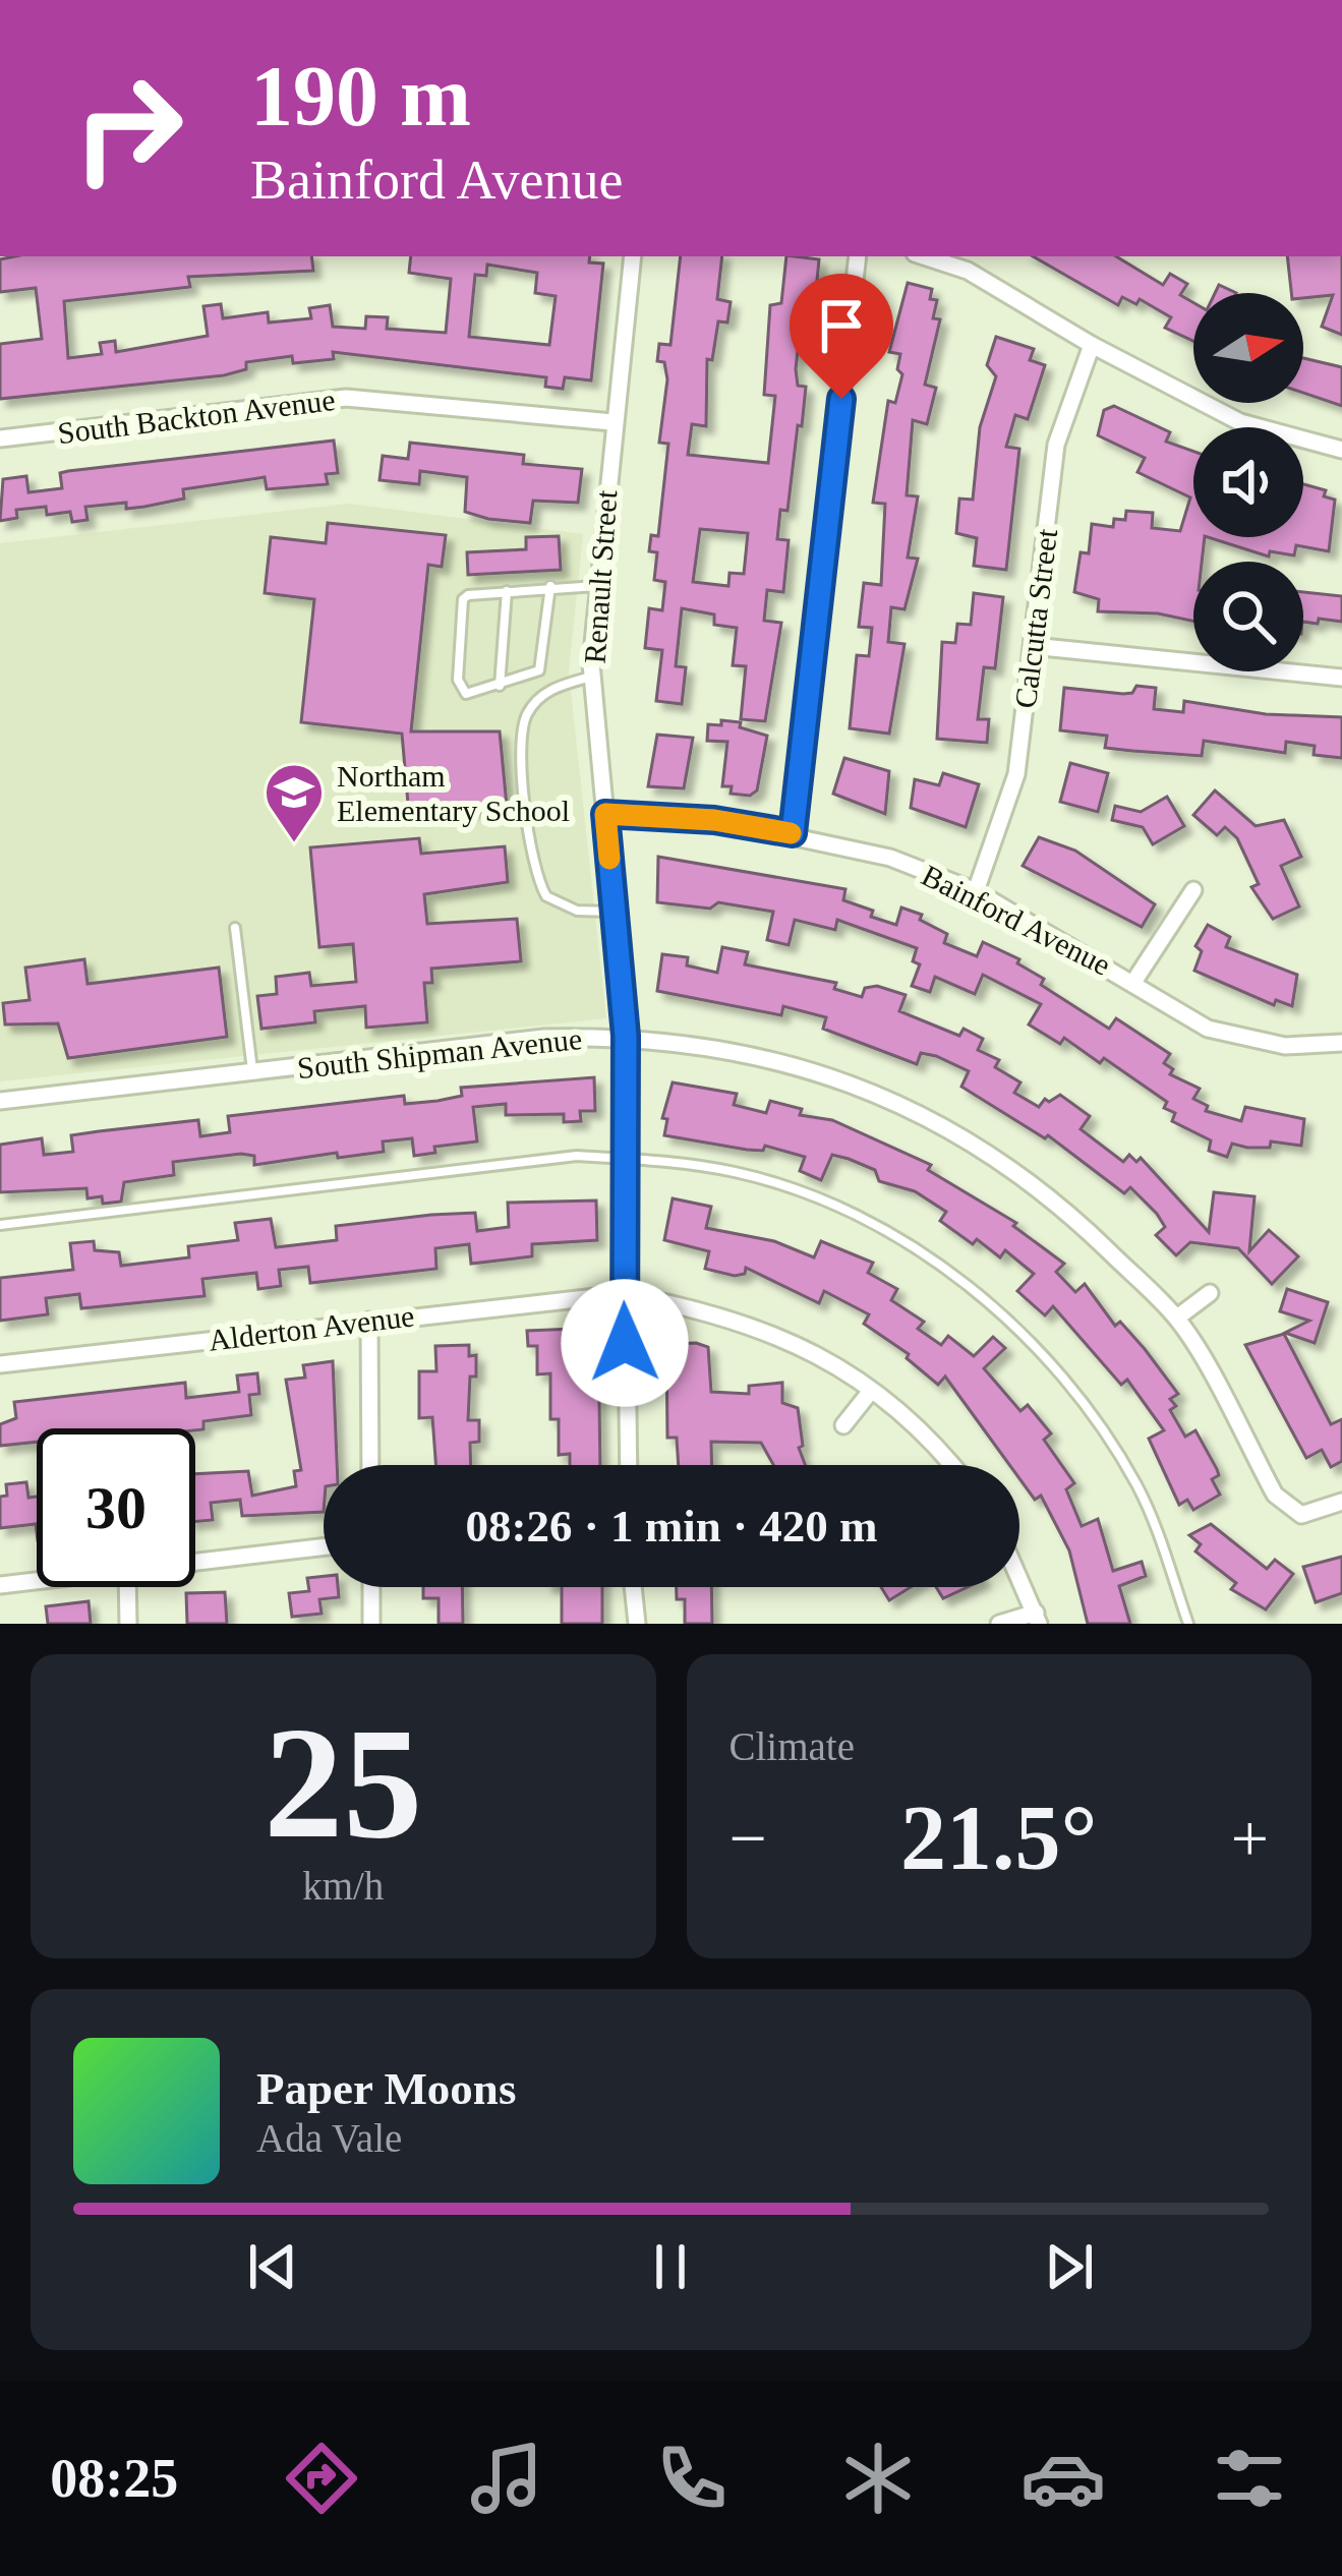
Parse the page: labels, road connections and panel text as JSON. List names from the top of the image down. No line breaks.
{"streets":{"street":["South Backton Avenue","Renault Street","Calcutta Street","Bainford Avenue","South Shipman Avenue","Alderton Avenue"]},"crossings":[["South Backton Avenue","Renault Street"],["Renault Street","Bainford Avenue"],["Renault Street","South Shipman Avenue"],["Renault Street","Alderton Avenue"],["Calcutta Street","Bainford Avenue"]],"places":{"school or university":["Northam Elementary School"]},"north":"right","page":{"turn":["190 m","Bainford Avenue"],"limit":"30","trip":"08:26 · 1 min · 420 m","tile":[["25","km/h"],"Climate"],"heat":["−","21.5°","+"],"song":["Paper Moons","Ada Vale"],"tabs":"08:25"}}
